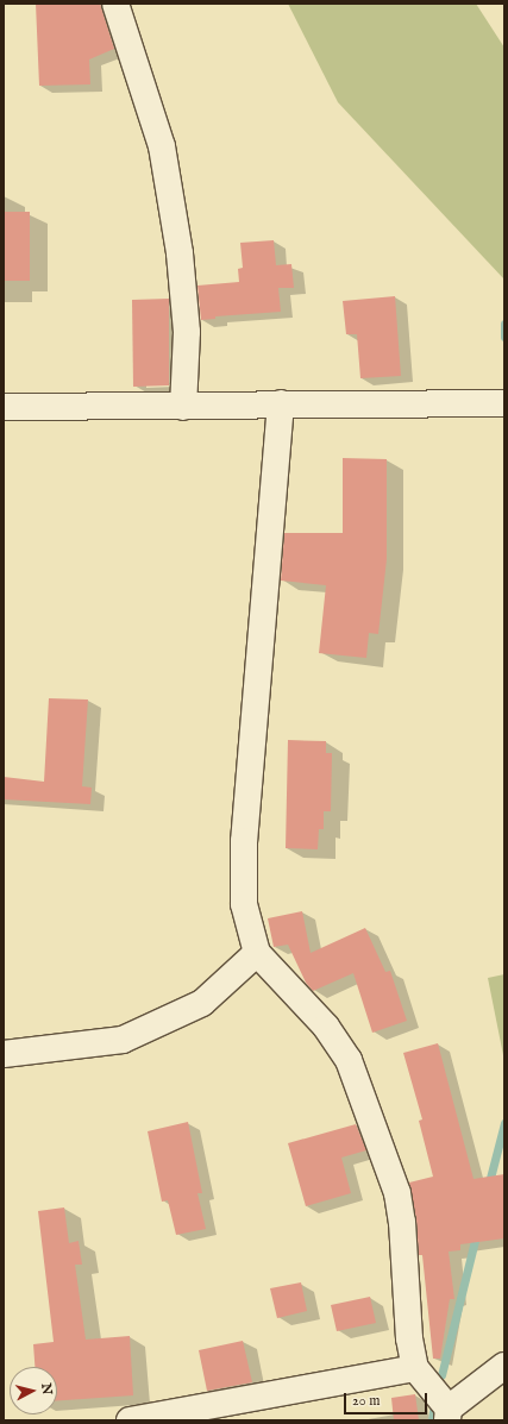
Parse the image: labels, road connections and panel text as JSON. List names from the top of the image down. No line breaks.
{"scale_bar":"20 m","north":"right"}
